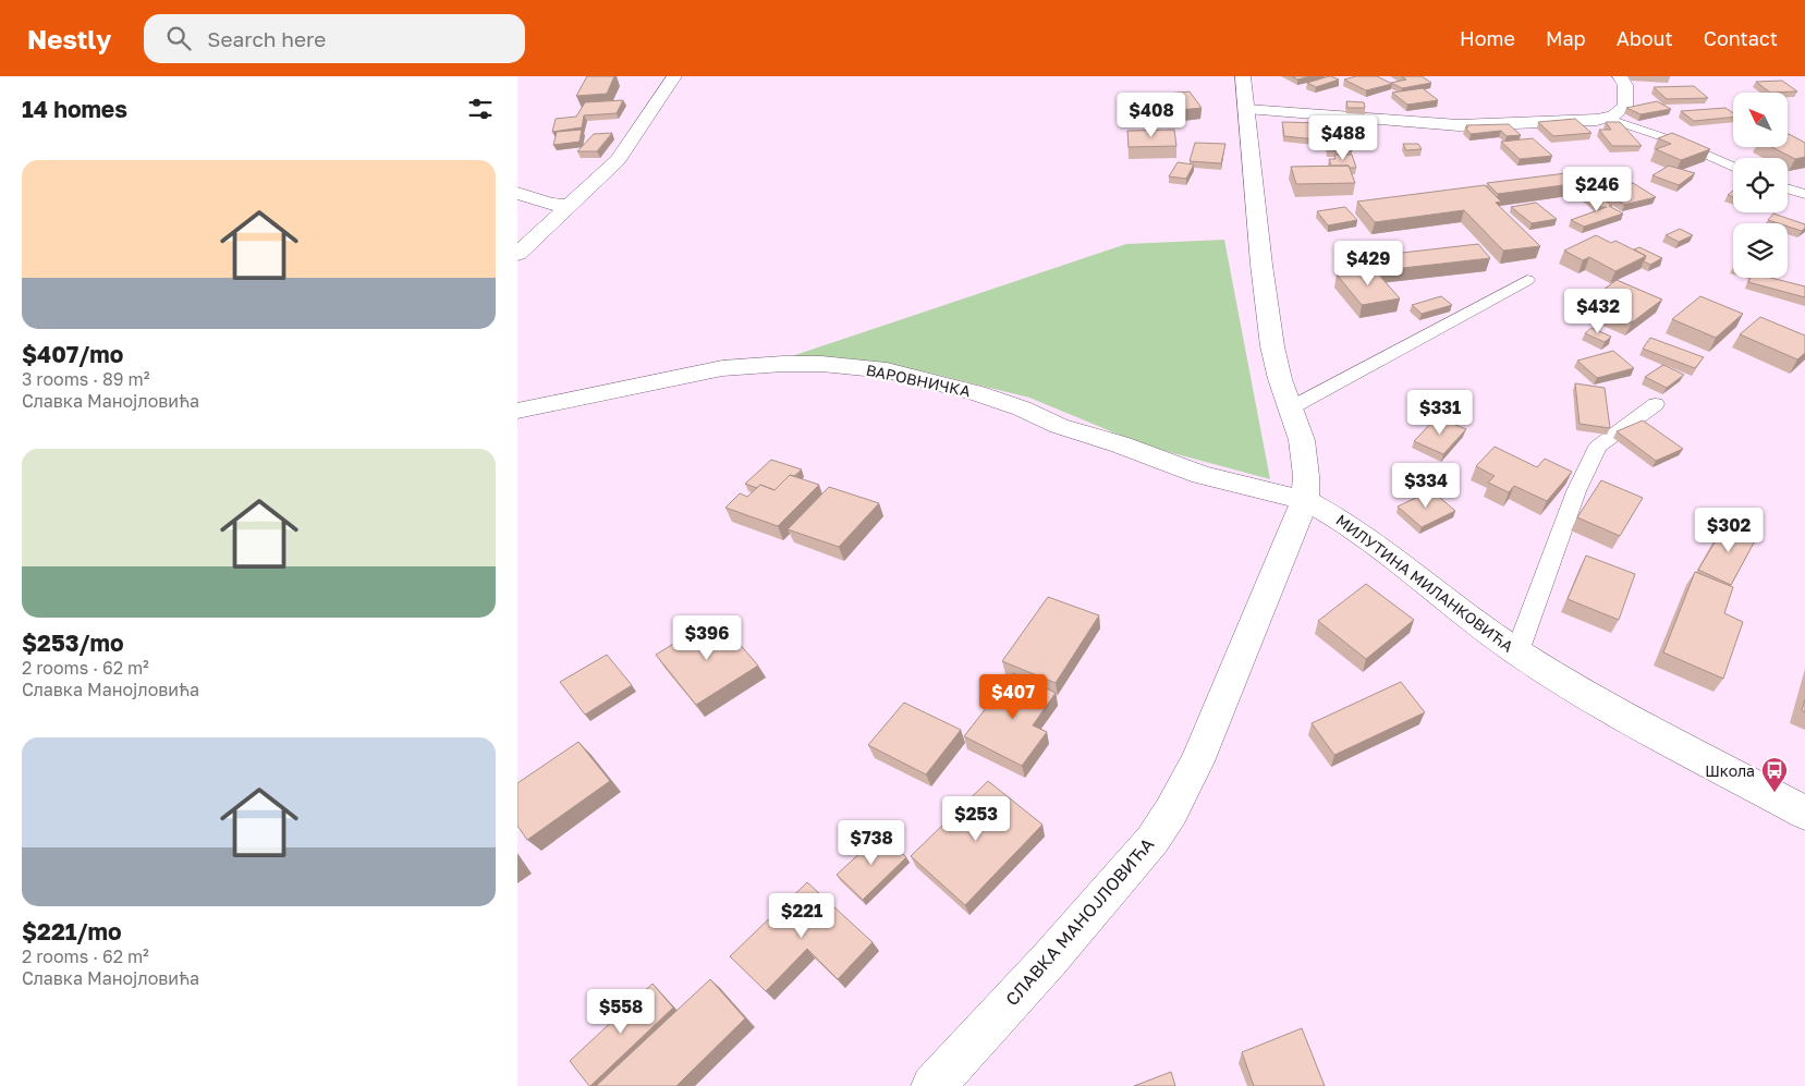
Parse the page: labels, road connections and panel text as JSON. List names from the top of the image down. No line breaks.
{"streets":{"street":["ВАРОВНИЧКА","МИЛУТИНА МИЛАНКОВИЋА","СЛАВКА МАНОЈЛОВИЋА"]},"crossings":[["ВАРОВНИЧКА","МИЛУТИНА МИЛАНКОВИЋА"],["ВАРОВНИЧКА","СЛАВКА МАНОЈЛОВИЋА"],["МИЛУТИНА МИЛАНКОВИЋА","СЛАВКА МАНОЈЛОВИЋА"]],"places":{"bus stop":["Школа"]},"north":"top left","page":{"header":"Nestly","search":"Search here","nav":["Home","Map","About","Contact"],"heading":"14 homes","price":["$408","$488","$246","$429","$432","$331","$334","$302","$396","$407","$253","$738","$221","$558"],"list":[{"name":"$407/mo","note":"3 rooms · 89 m² · Славка Манојловића"},{"name":"$253/mo","note":"2 rooms · 62 m² · Славка Манојловића"},{"name":"$221/mo","note":"2 rooms · 62 m² · Славка Манојловића"}]}}
